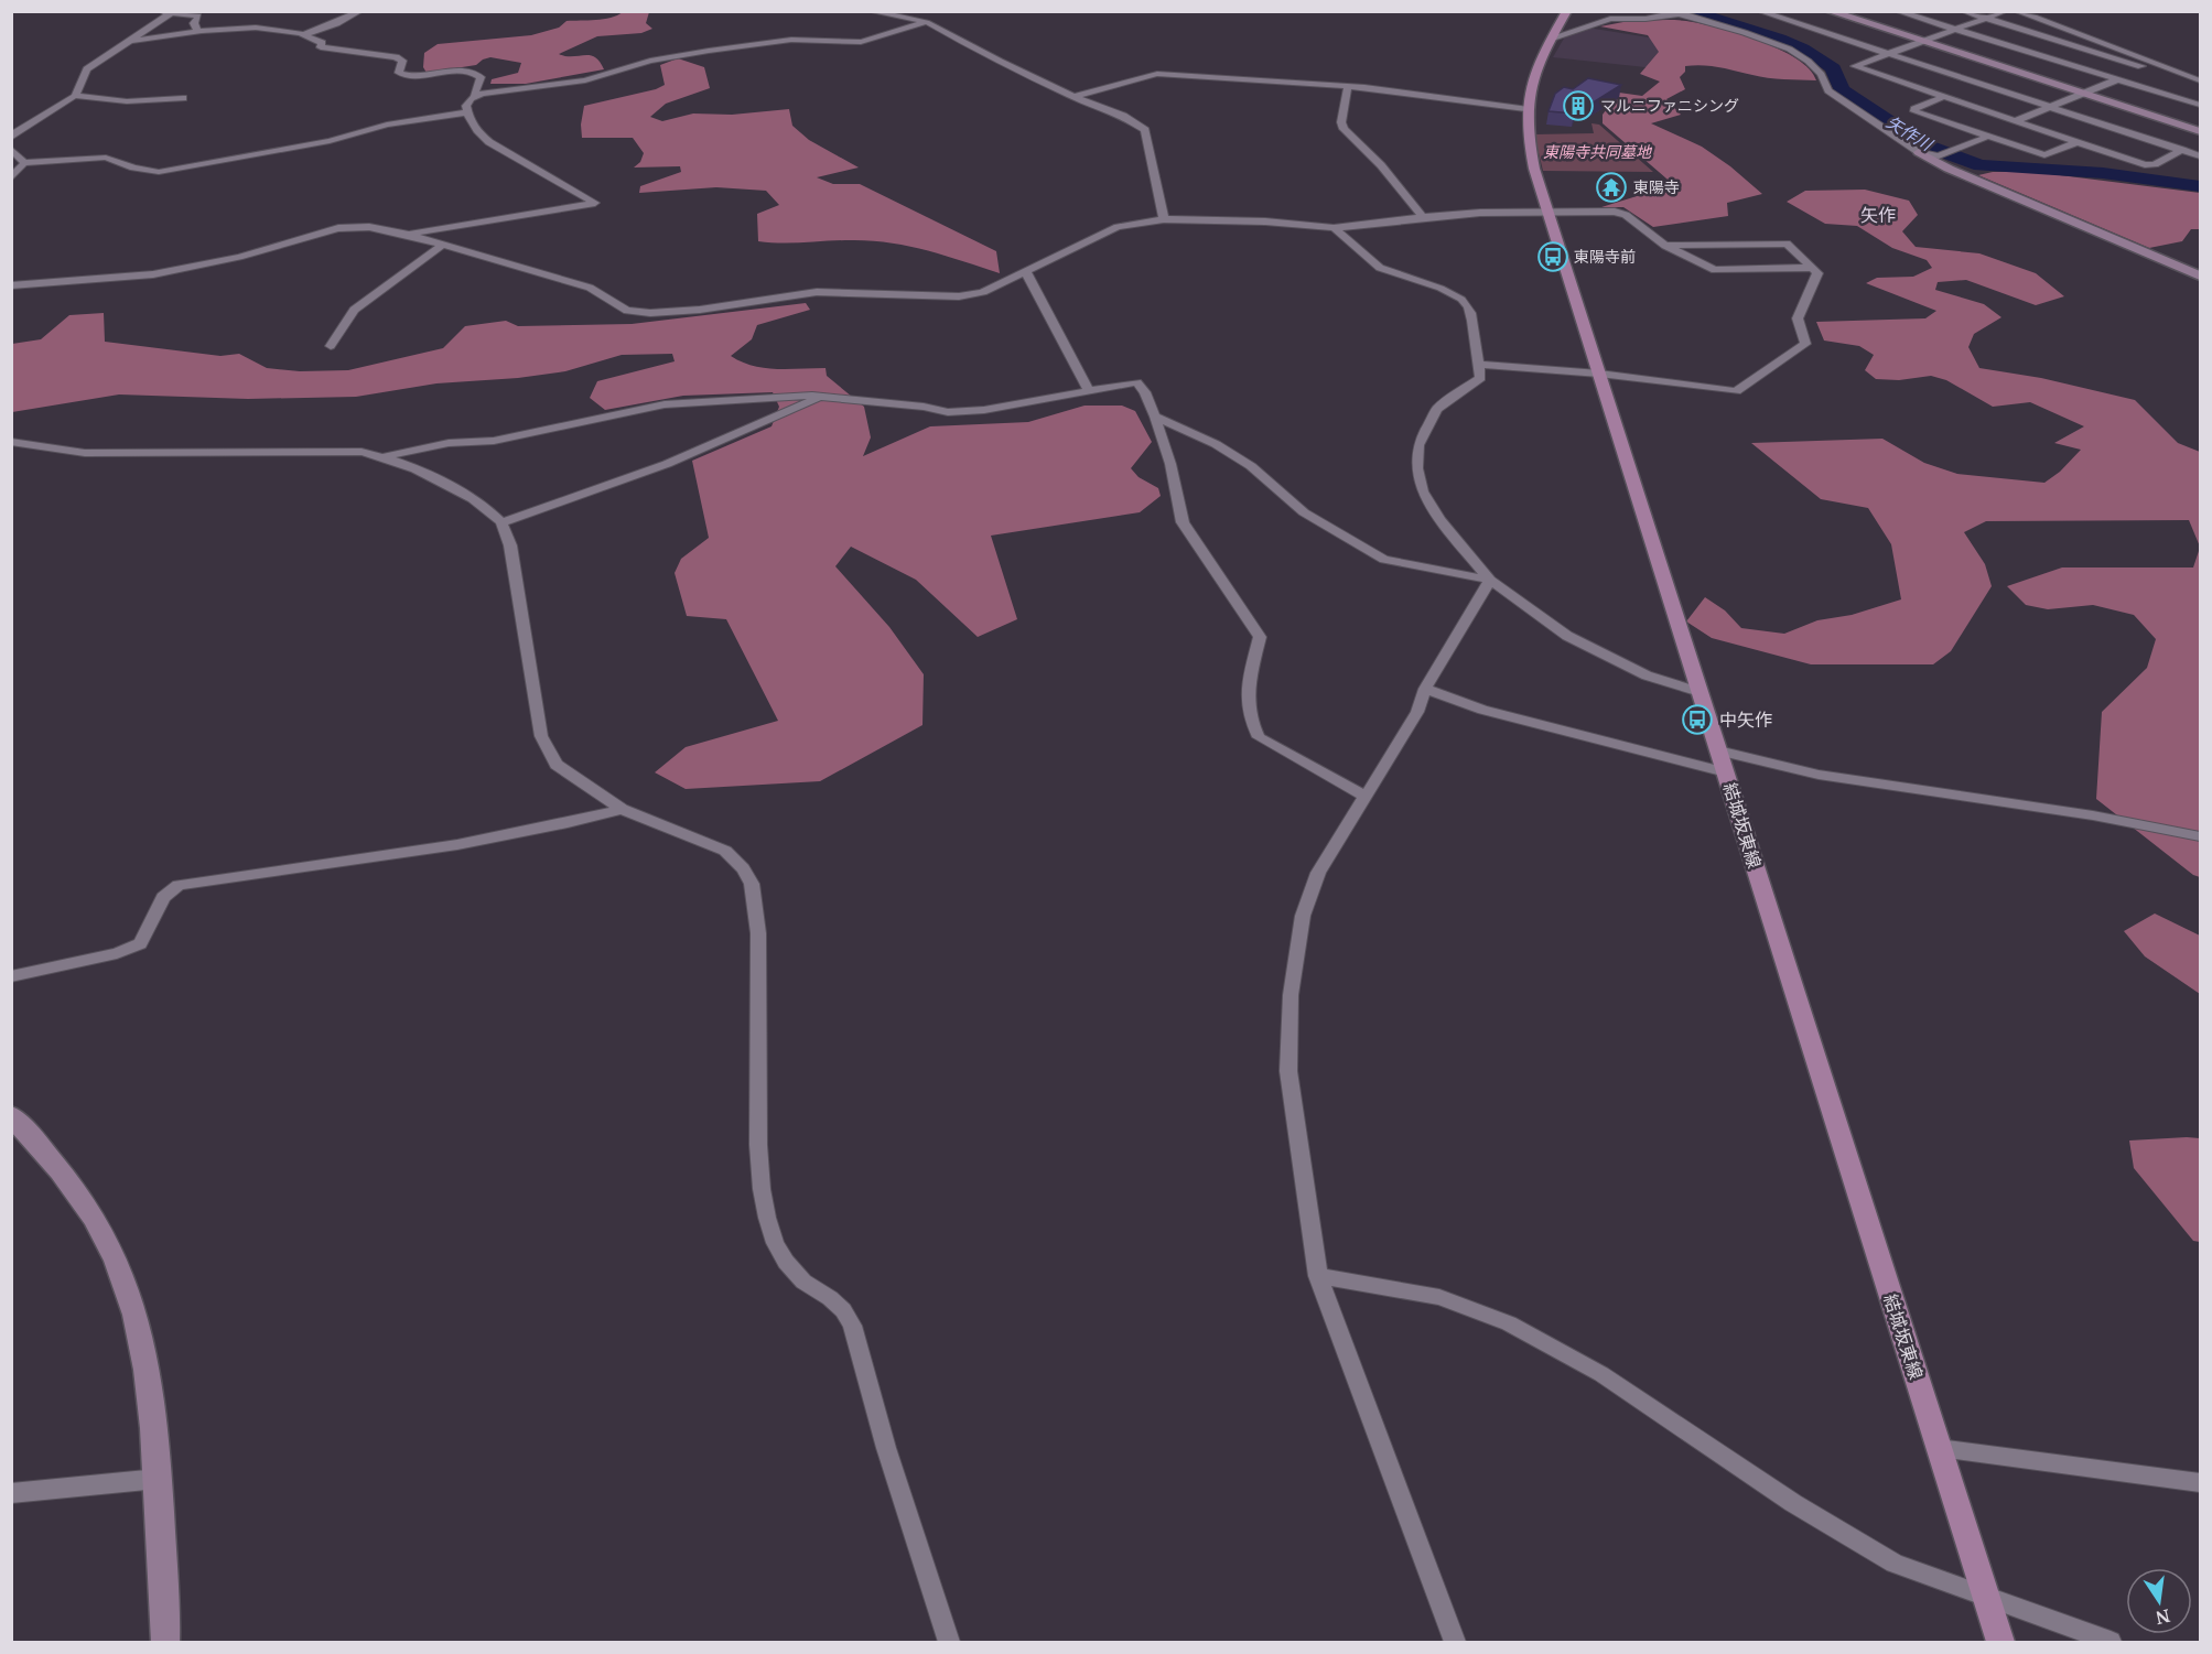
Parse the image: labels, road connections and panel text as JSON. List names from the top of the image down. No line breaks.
{"streets":{"main road":["結城坂東線"]},"districts":["矢作"],"water":["矢作川"],"parks":["東陽寺共同墓地"],"places":{"building":["マルニファニシング"],"temple":["東陽寺"],"bus stop":["東陽寺前","中矢作"]},"north":"bottom"}
